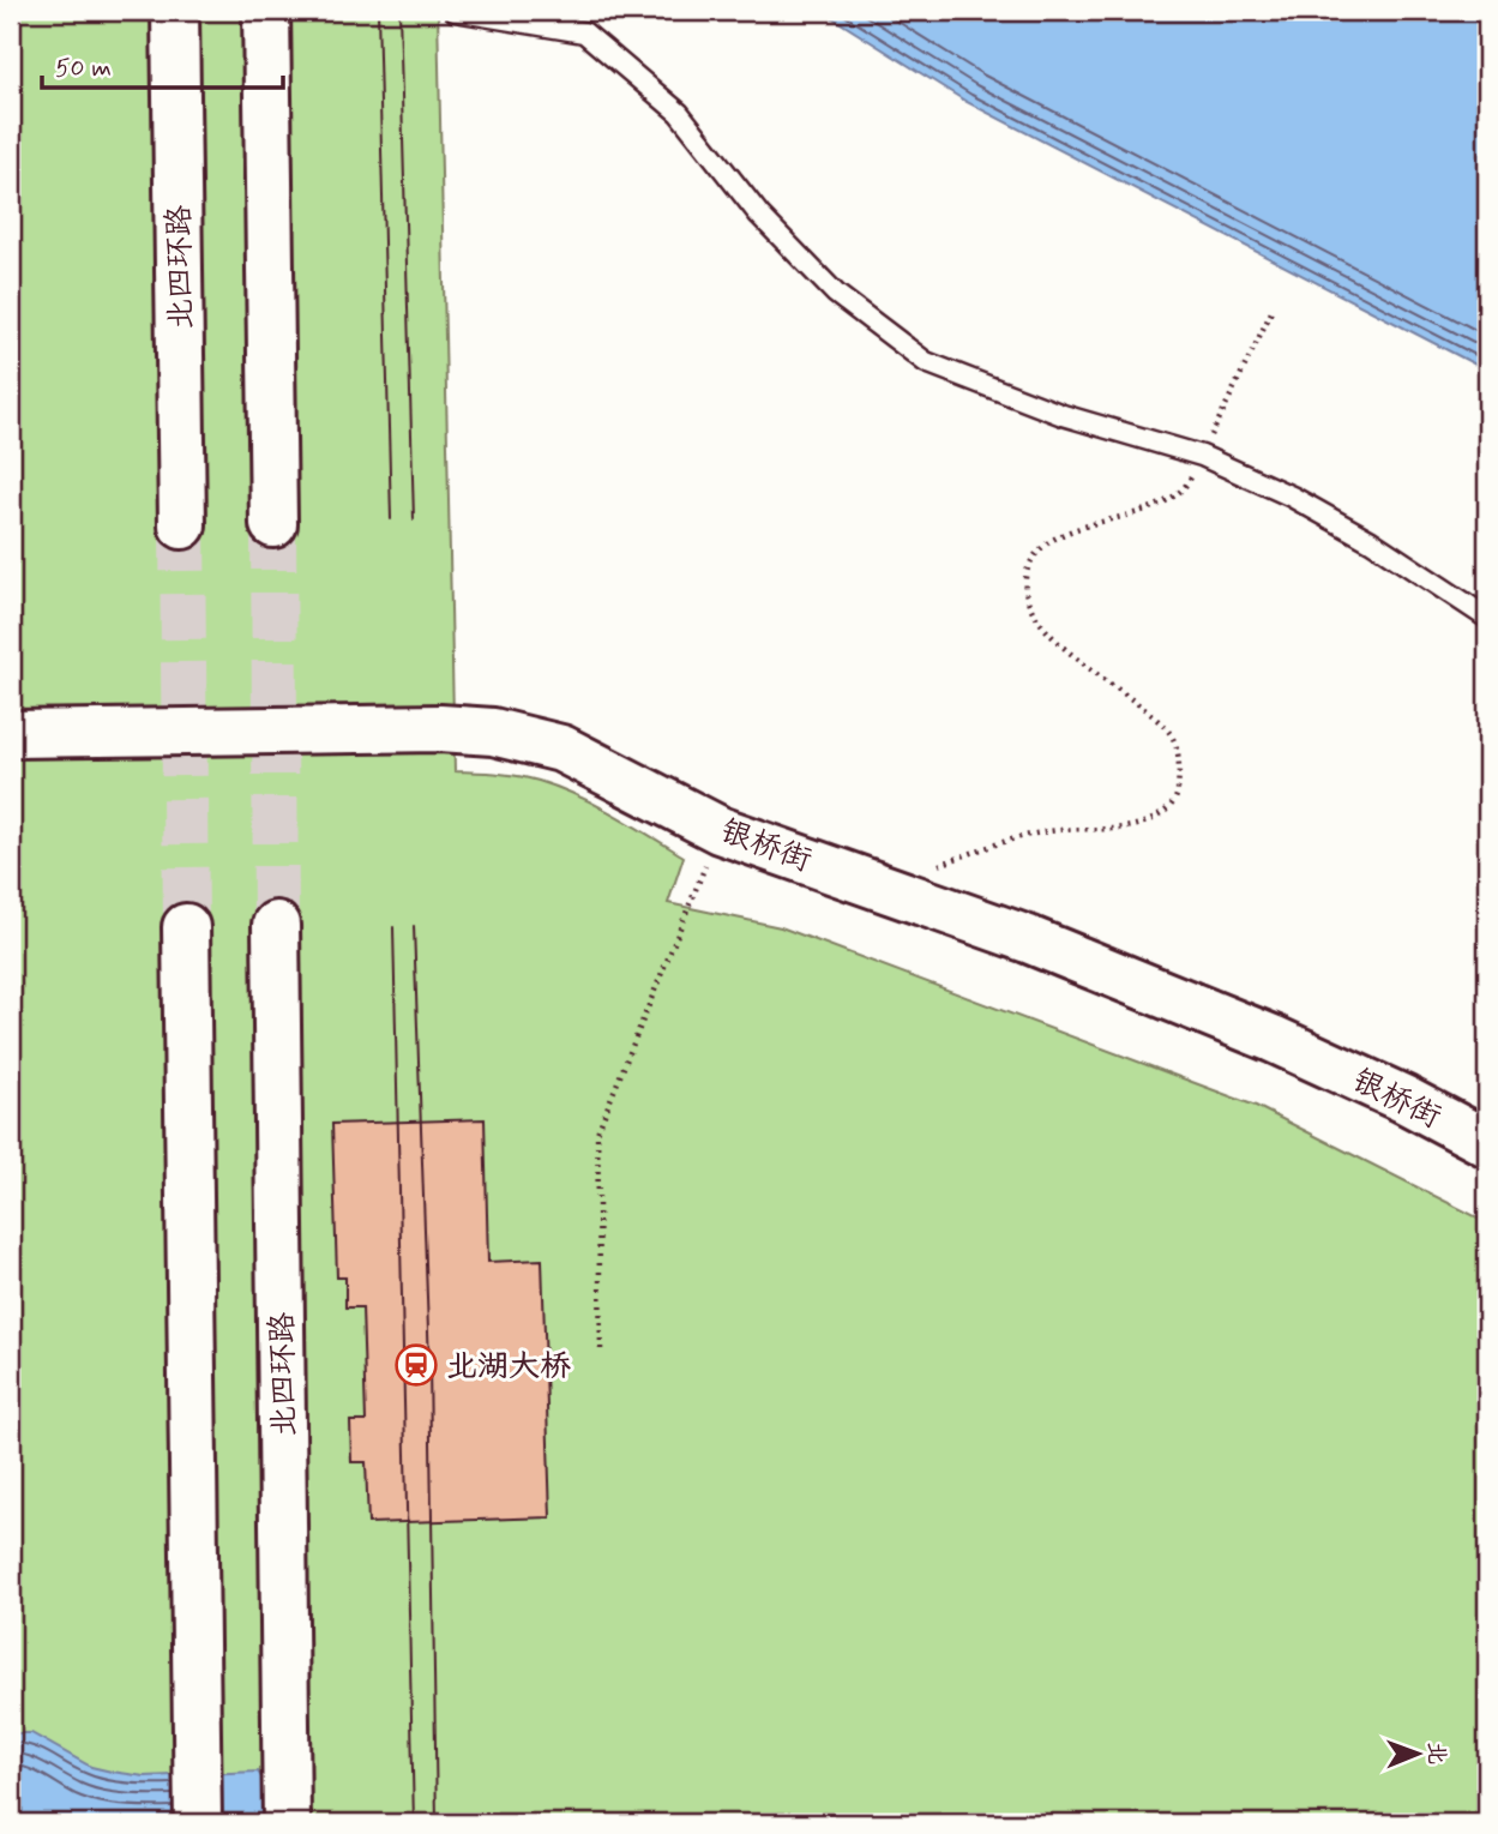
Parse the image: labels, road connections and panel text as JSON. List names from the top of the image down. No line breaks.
{"streets":{"main road":["北四环路","银桥街"]},"places":{"station":["北湖大桥"]},"scale_bar":"50 m","north":"right"}
